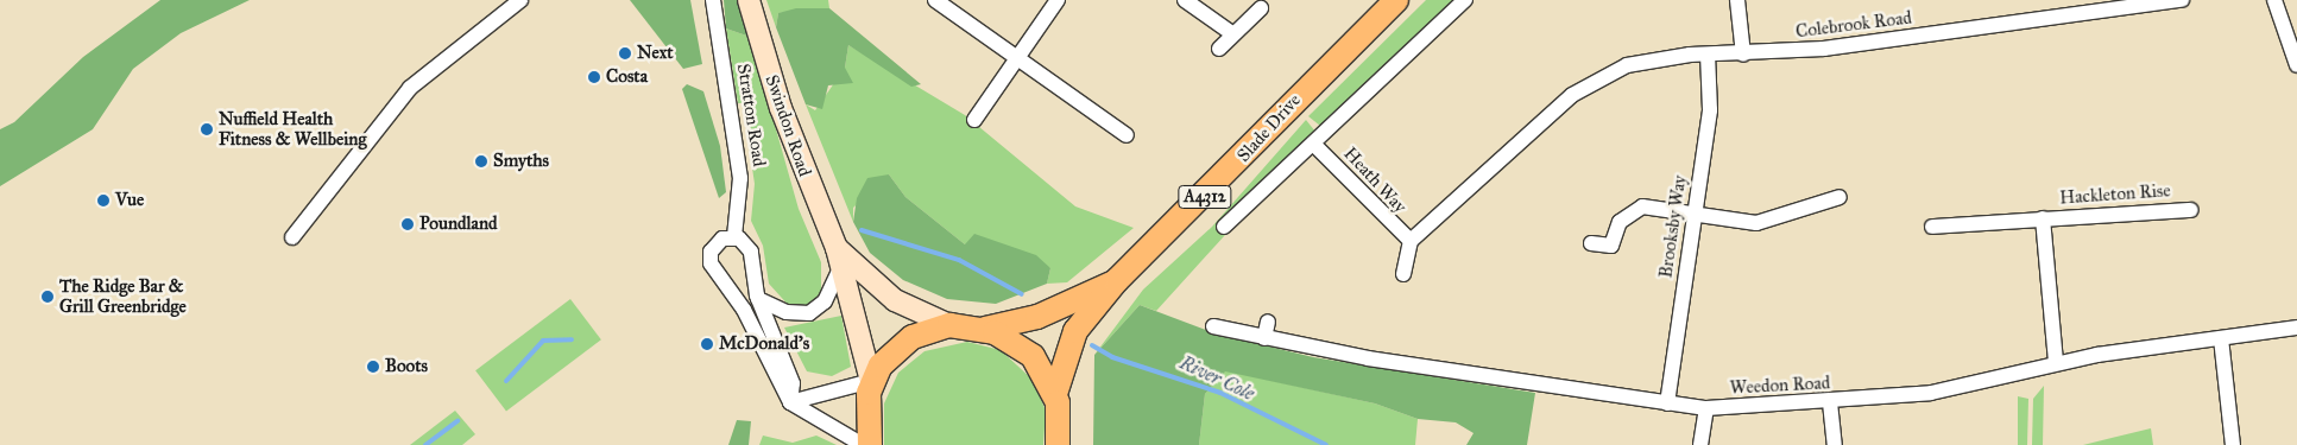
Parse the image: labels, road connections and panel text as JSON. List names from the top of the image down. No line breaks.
{"streets":{"main road":["Swindon Road","Slade Drive","A4312"],"street":["Colebrook Road","Stratton Road","Heath Way","Hackleton Rise","Brooksby Way","Weedon Road"]},"crossings":[["Colebrook Road","Heath Way"],["Colebrook Road","Brooksby Way"],["Swindon Road","A4312"],["Slade Drive","Heath Way"],["Slade Drive","A4312"],["Hackleton Rise","Weedon Road"],["Brooksby Way","Weedon Road"]],"water":["River Cole"],"places":["Next","Costa","Nuffield Health Fitness & Wellbeing","Smyths","Vue","Poundland","The Ridge Bar & Grill Greenbridge","McDonald's","Boots"]}
